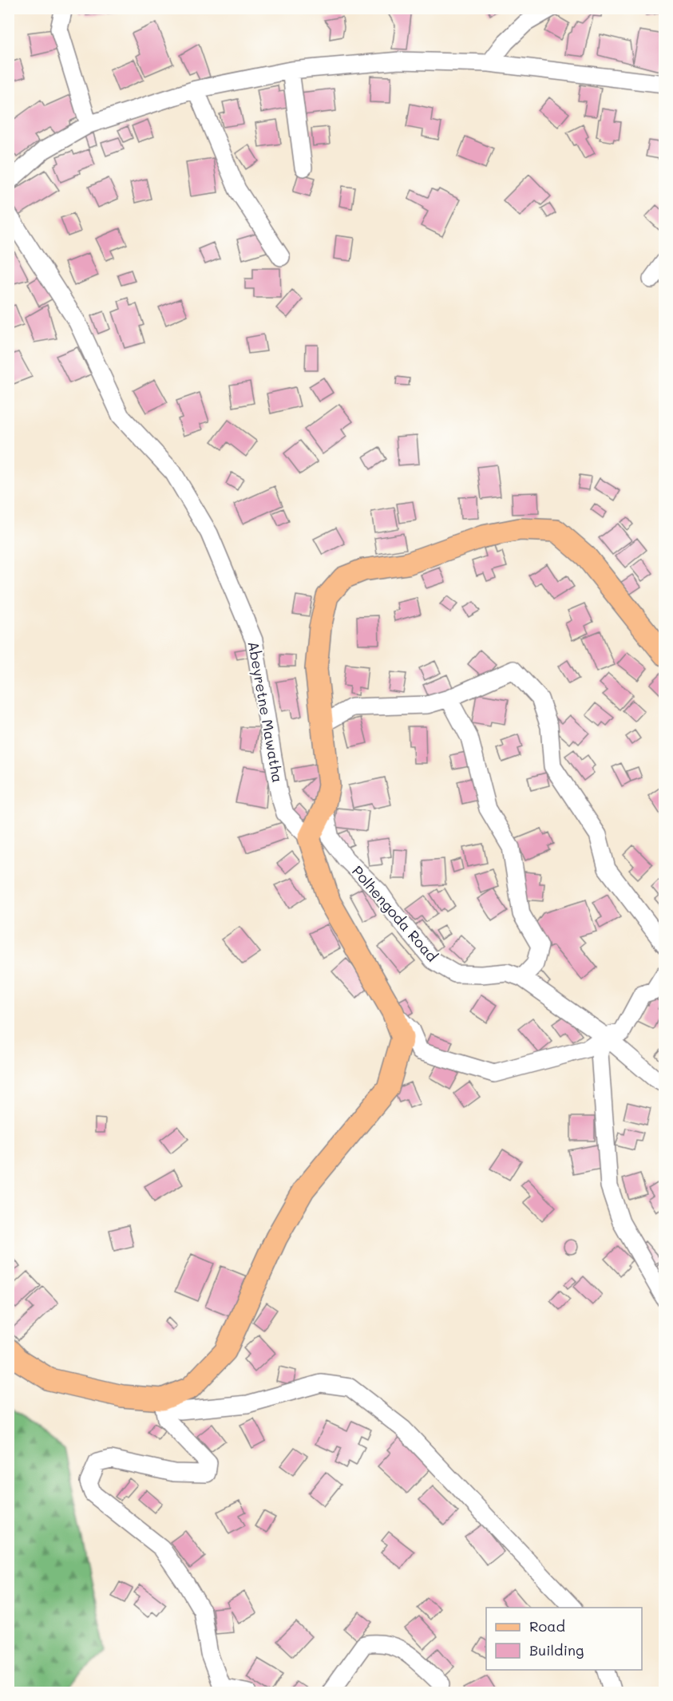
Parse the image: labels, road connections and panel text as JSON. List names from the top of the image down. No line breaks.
{"streets":{"street":["Abeyretne Mawatha","Polhengoda Road"]},"legend":["Road","Building"]}
